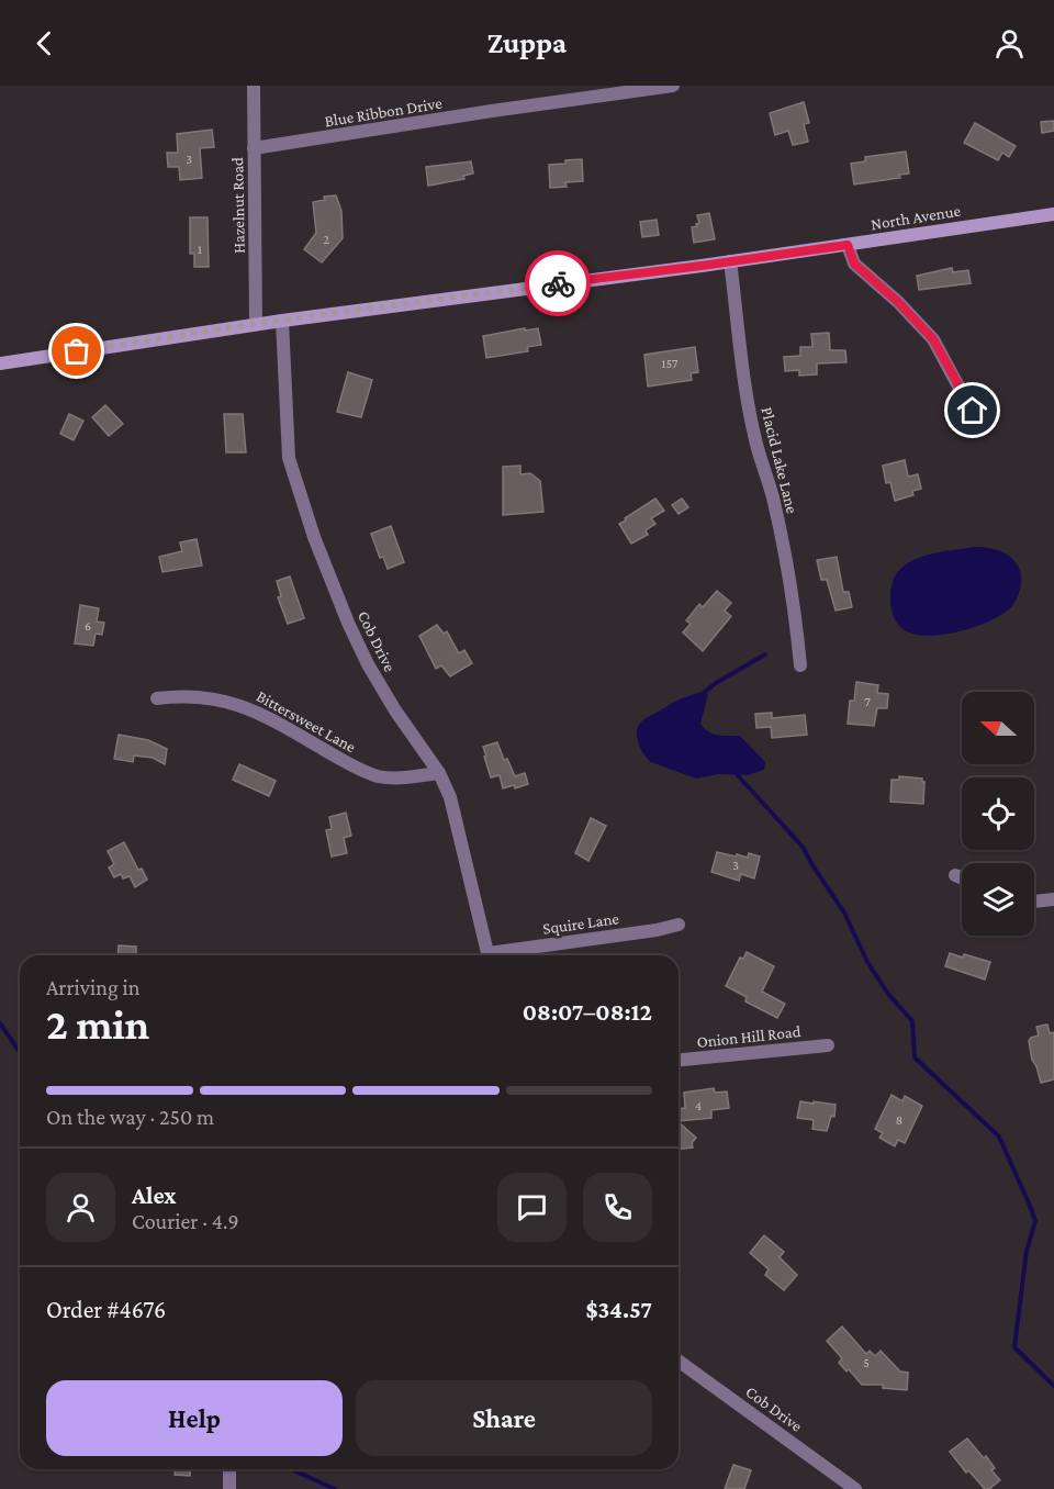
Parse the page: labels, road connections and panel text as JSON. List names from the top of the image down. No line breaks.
{"streets":{"street":["Blue Ribbon Drive","Hazelnut Road","North Avenue","Placid Lake Lane","Cob Drive","Bittersweet Lane","Squire Lane","Onion Hill Road"]},"crossings":[["Blue Ribbon Drive","Hazelnut Road"],["Hazelnut Road","North Avenue"],["North Avenue","Placid Lake Lane"],["North Avenue","Cob Drive"],["Cob Drive","Bittersweet Lane"]],"house_numbers":["3","2","1","157","6","7","3","4","8","5"],"north":"left","page":{"header":"Zuppa","heading":["2 min","Arriving in","08:07–08:12"],"panel":["Alex","Courier · 4.9","Order #4676","$34.57"],"bar":"On the way · 250 m","buttons":["Help","Share"]}}
